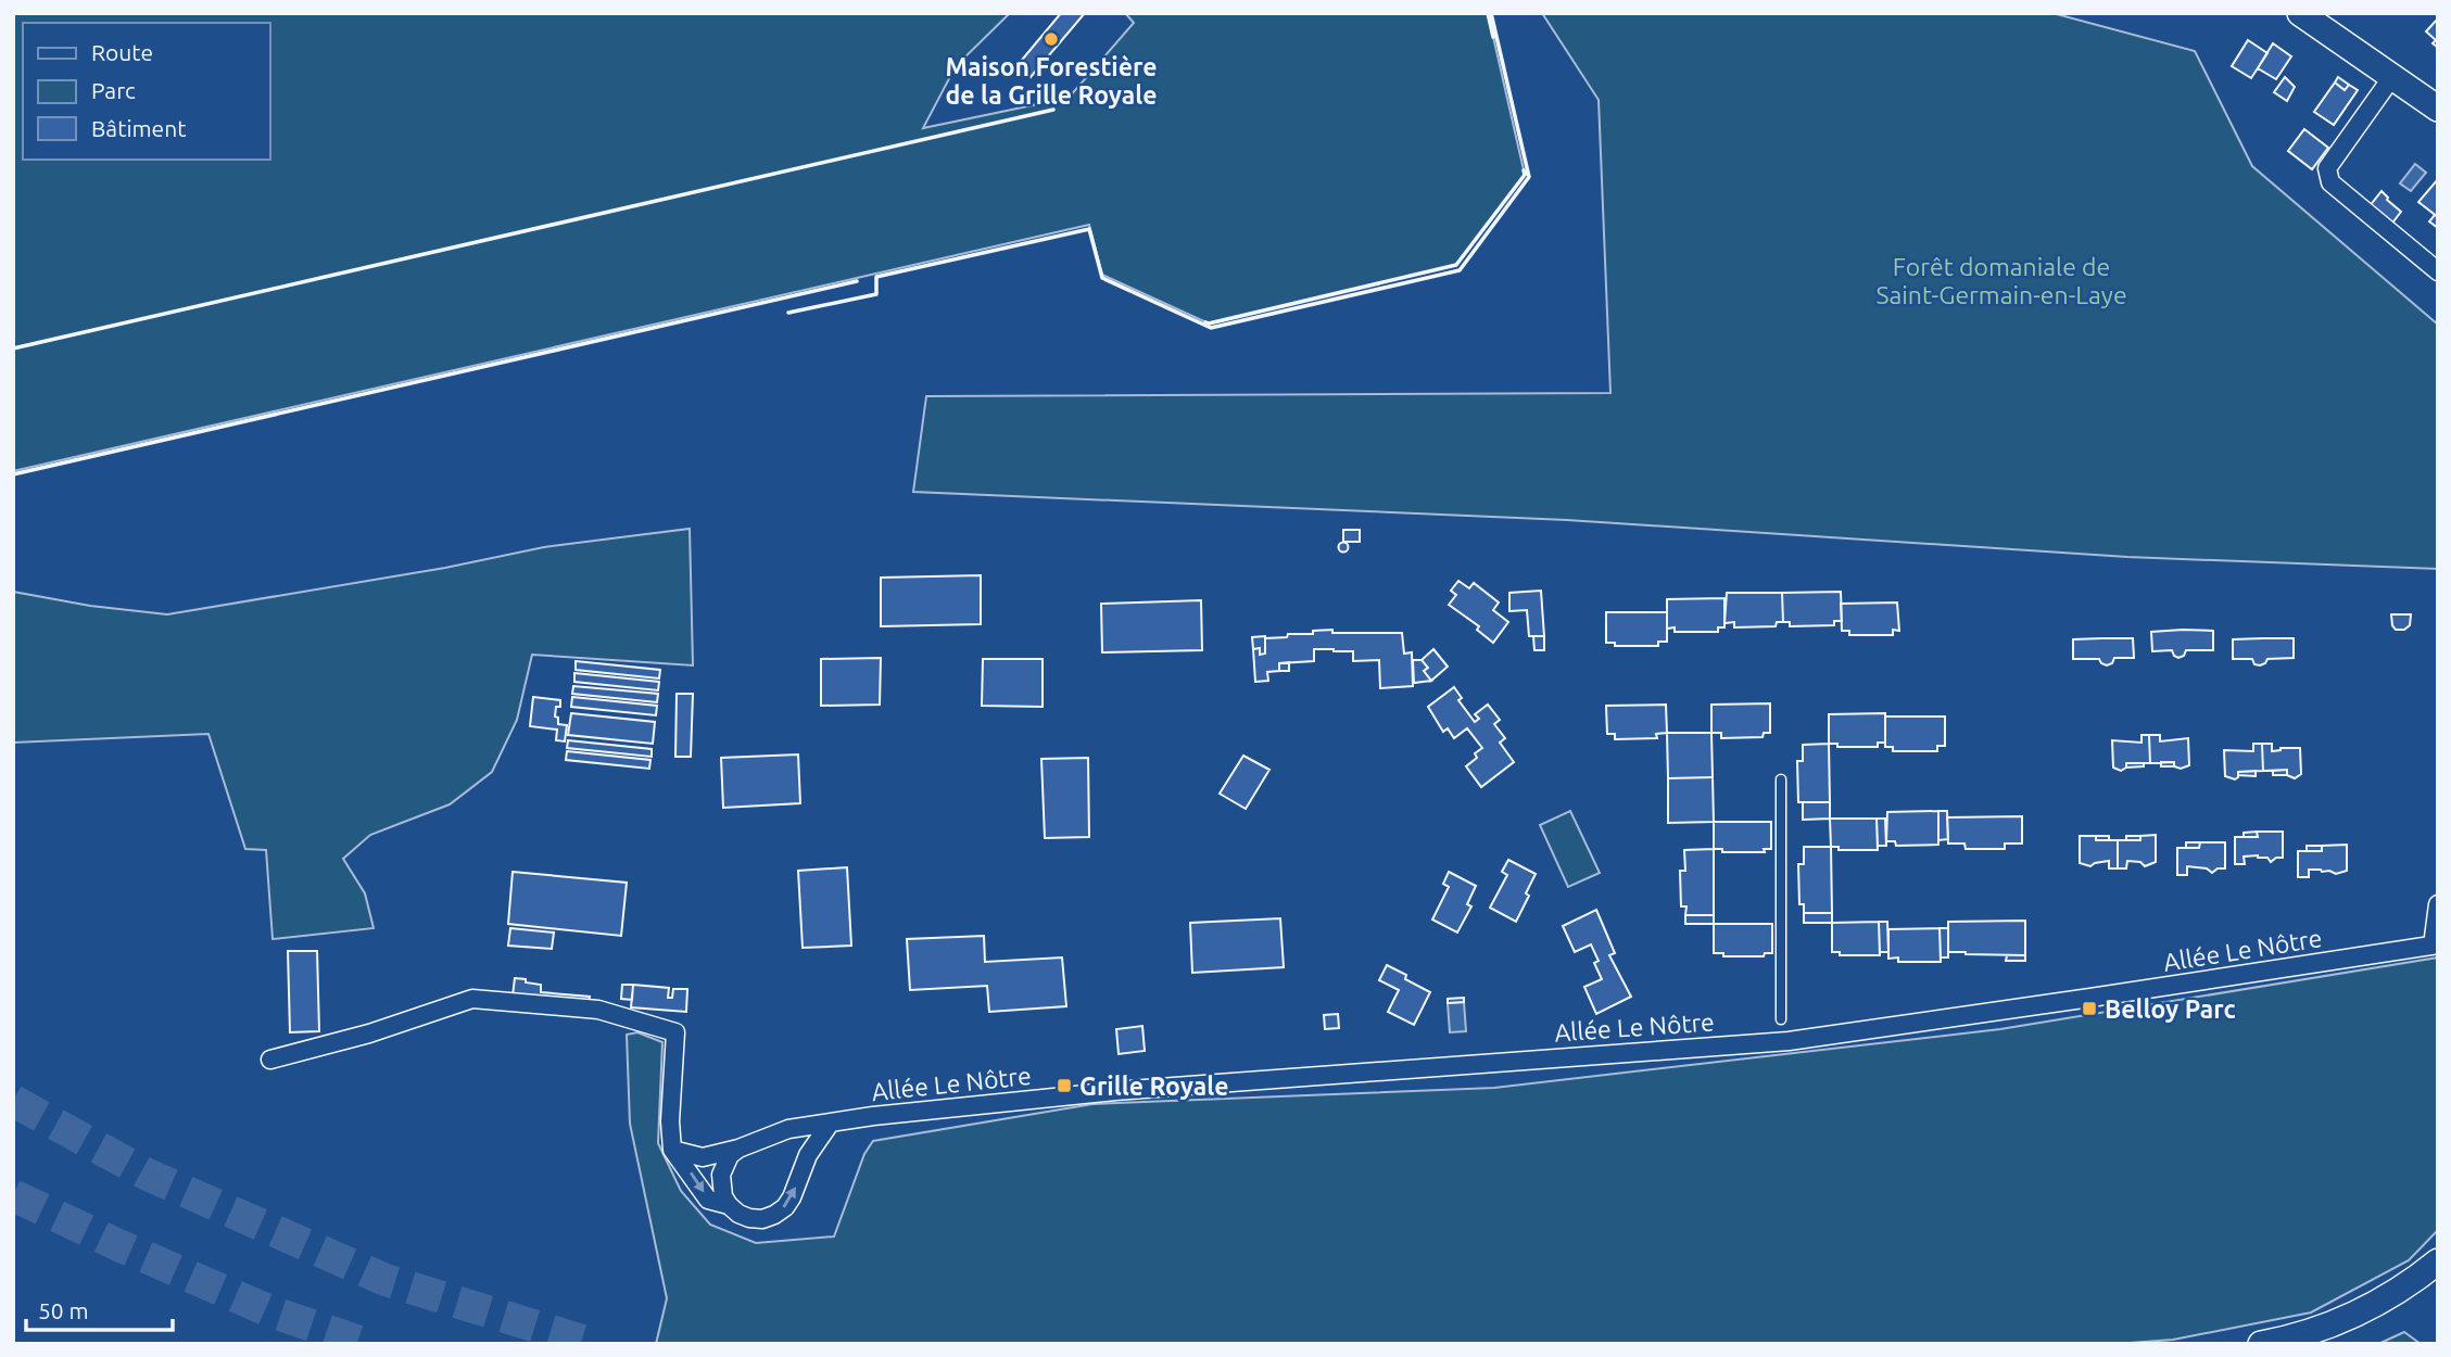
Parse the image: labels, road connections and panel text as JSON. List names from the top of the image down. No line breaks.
{"streets":{"street":["Allée Le Nôtre"]},"parks":["Forêt domaniale de Saint-Germain-en-Laye"],"places":{"other":["Maison Forestière de la Grille Royale"],"transit":["Belloy Parc","Grille Royale"]},"legend":["Route","Parc","Bâtiment"],"scale_bar":"50 m"}
